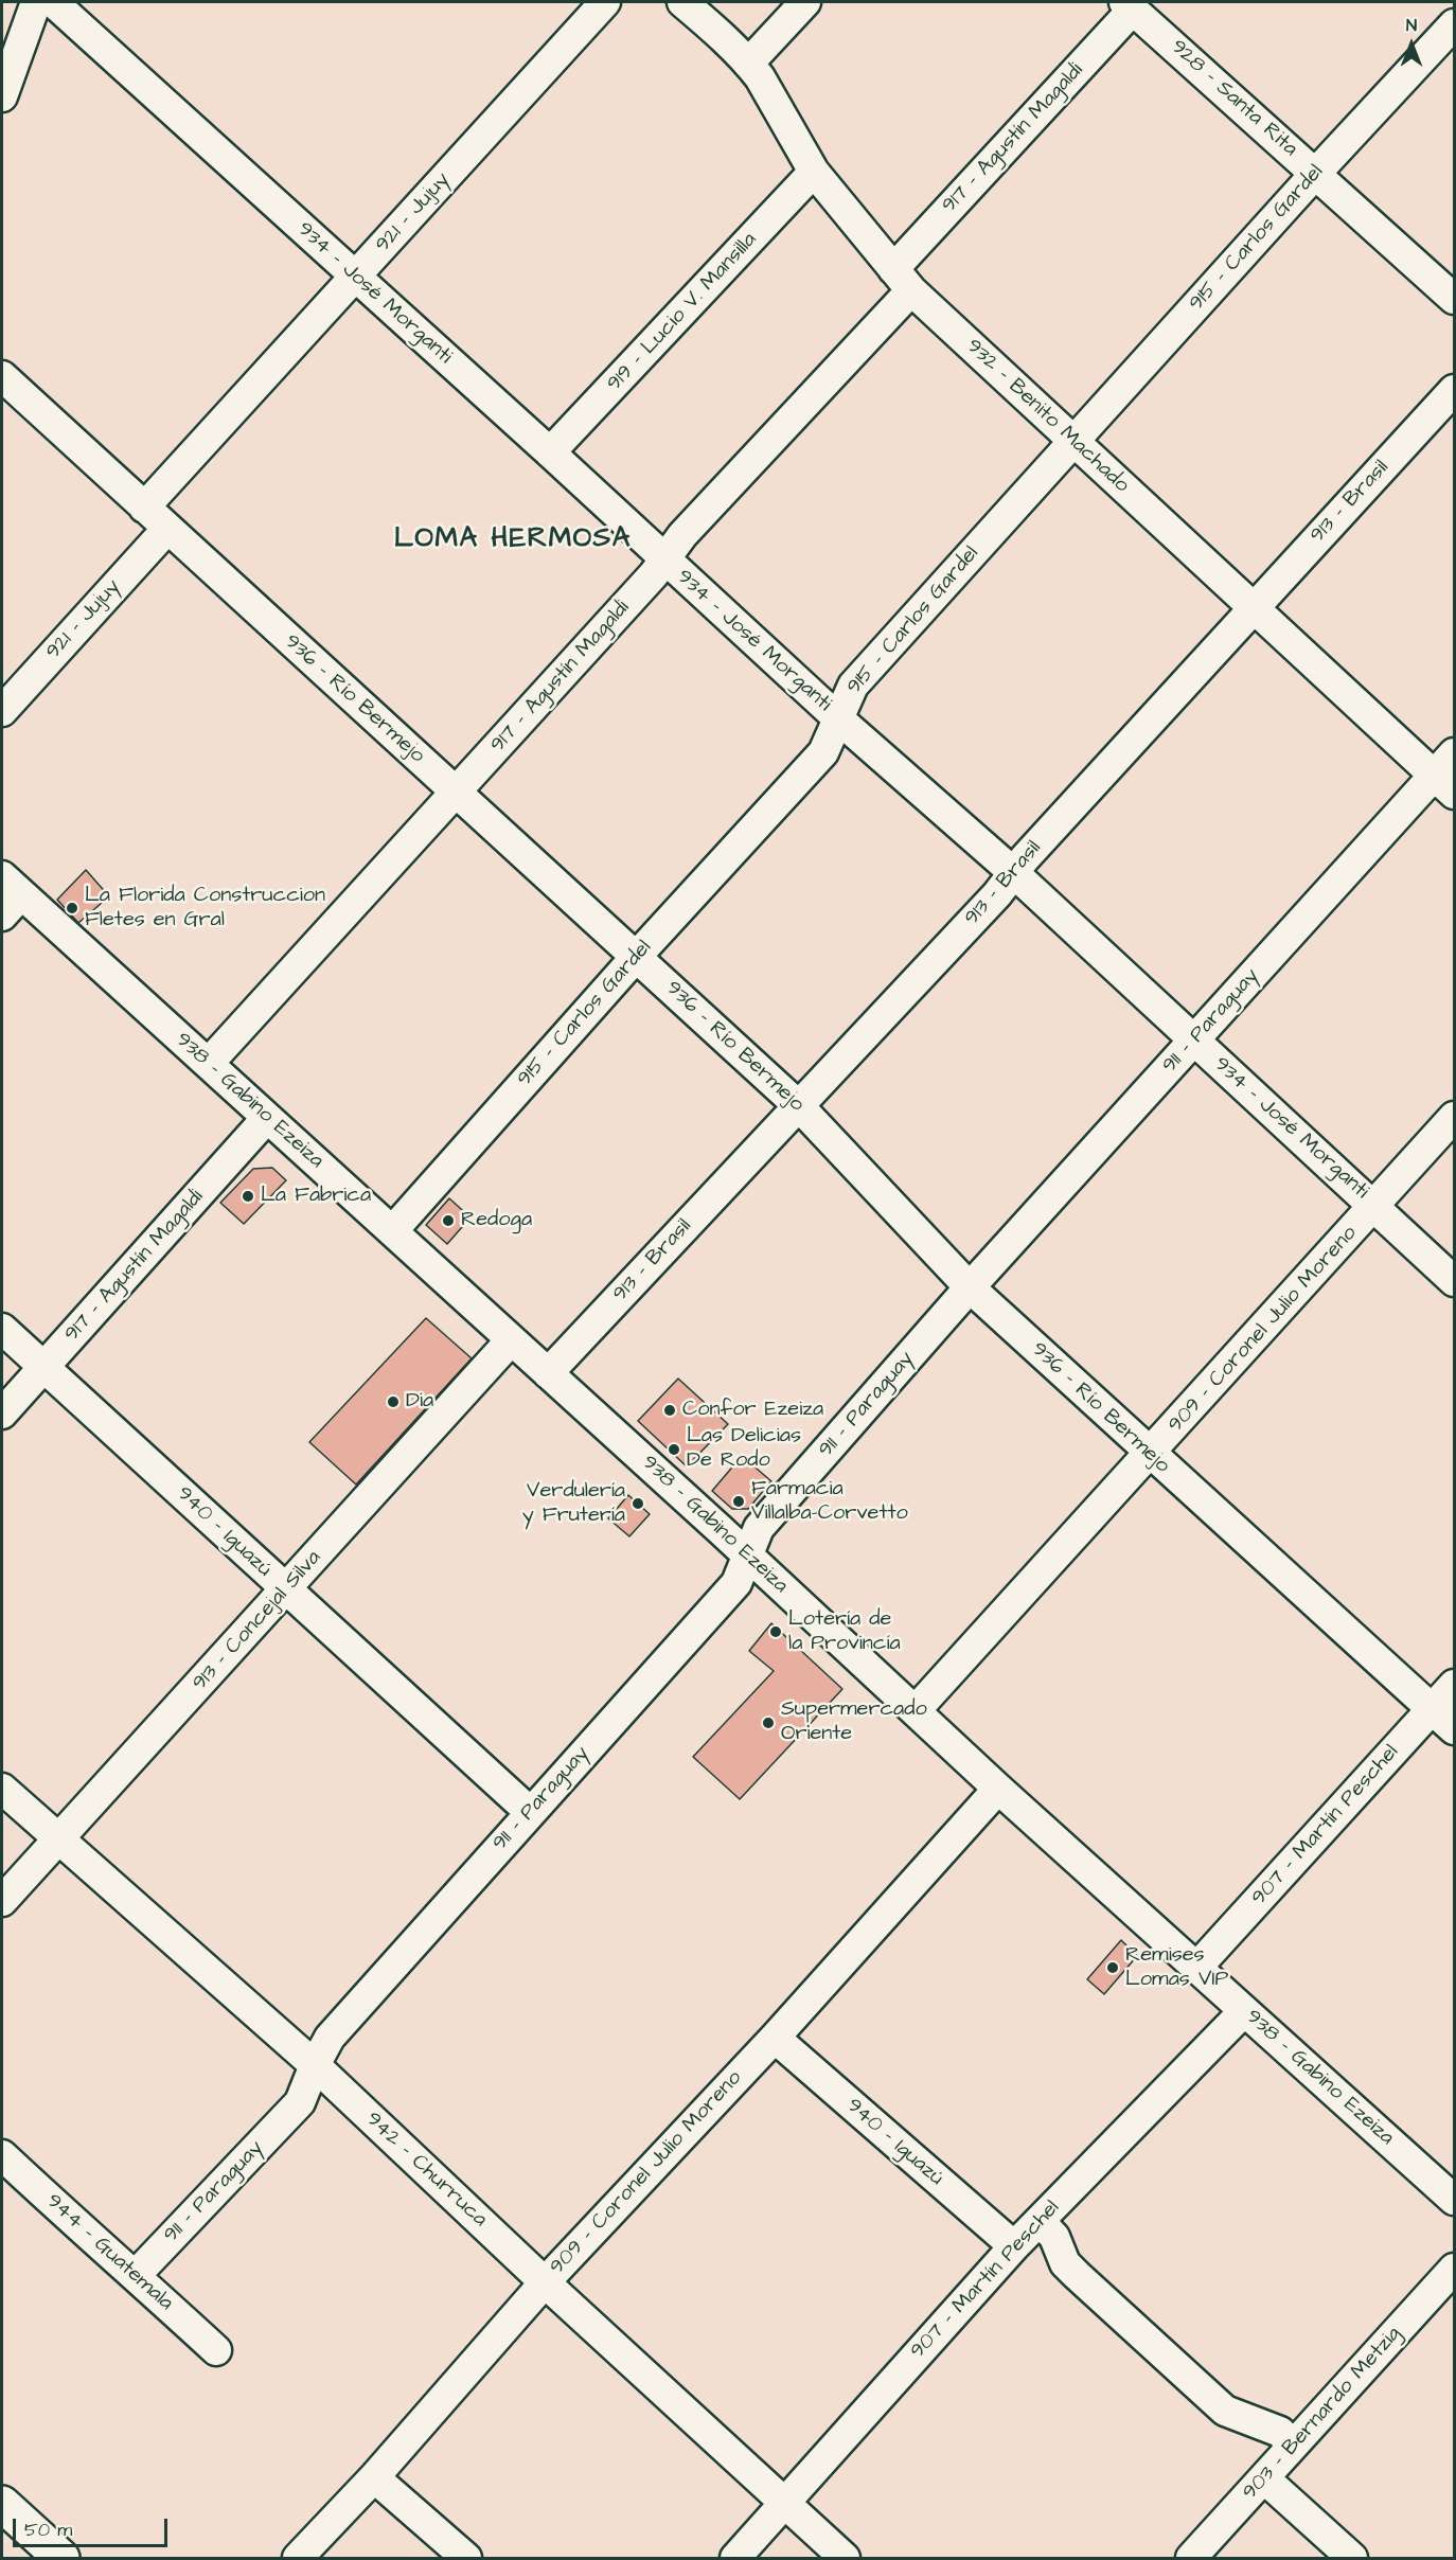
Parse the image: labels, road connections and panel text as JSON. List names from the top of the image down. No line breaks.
{"streets":{"street":["928 - Santa Rita","917 - Agustín Magaldi","921 - Jujuy","915 - Carlos Gardel","934 - José Morganti","919 - Lucio V. Mansilla","932 - Benito Machado","913 - Brasil","936 - Río Bermejo","911 - Paraguay","938 - Gabino Ezeiza","909 - Coronel Julio Moreno","940 - Iguazú","913 - Concejal Silva","907 - Martín Peschel","942 - Churruca","944 - Guatemala","903 - Bernardo Metzig"]},"crossings":[["928 - Santa Rita","917 - Agustín Magaldi"],["928 - Santa Rita","915 - Carlos Gardel"],["917 - Agustín Magaldi","934 - José Morganti"],["917 - Agustín Magaldi","932 - Benito Machado"],["917 - Agustín Magaldi","936 - Río Bermejo"],["917 - Agustín Magaldi","938 - Gabino Ezeiza"],["917 - Agustín Magaldi","940 - Iguazú"],["921 - Jujuy","934 - José Morganti"],["921 - Jujuy","936 - Río Bermejo"],["915 - Carlos Gardel","934 - José Morganti"],["915 - Carlos Gardel","932 - Benito Machado"],["915 - Carlos Gardel","936 - Río Bermejo"],["915 - Carlos Gardel","938 - Gabino Ezeiza"],["934 - José Morganti","919 - Lucio V. Mansilla"],["934 - José Morganti","913 - Brasil"],["934 - José Morganti","911 - Paraguay"],["934 - José Morganti","909 - Coronel Julio Moreno"],["919 - Lucio V. Mansilla","932 - Benito Machado"],["932 - Benito Machado","913 - Brasil"],["932 - Benito Machado","911 - Paraguay"],["913 - Brasil","936 - Río Bermejo"],["913 - Brasil","938 - Gabino Ezeiza"],["936 - Río Bermejo","911 - Paraguay"],["936 - Río Bermejo","909 - Coronel Julio Moreno"],["936 - Río Bermejo","907 - Martín Peschel"],["911 - Paraguay","938 - Gabino Ezeiza"],["911 - Paraguay","940 - Iguazú"],["911 - Paraguay","942 - Churruca"],["911 - Paraguay","944 - Guatemala"],["938 - Gabino Ezeiza","909 - Coronel Julio Moreno"],["938 - Gabino Ezeiza","913 - Concejal Silva"],["938 - Gabino Ezeiza","907 - Martín Peschel"],["909 - Coronel Julio Moreno","940 - Iguazú"],["909 - Coronel Julio Moreno","942 - Churruca"],["940 - Iguazú","913 - Concejal Silva"],["940 - Iguazú","907 - Martín Peschel"],["913 - Concejal Silva","942 - Churruca"],["907 - Martín Peschel","942 - Churruca"]],"districts":["LOMA HERMOSA"],"places":["La Florida Construccion Fletes en Gral","La Fabrica","Redoga","Dia","Confor Ezeiza","Las Delicias De Rodo","Farmacia Villalba-Corvetto","Verdulería y Frutería","Lotería de la Provincía","Supermercado Oriente","Remises Lomas VIP"],"scale_bar":"50 m","north":"top"}
